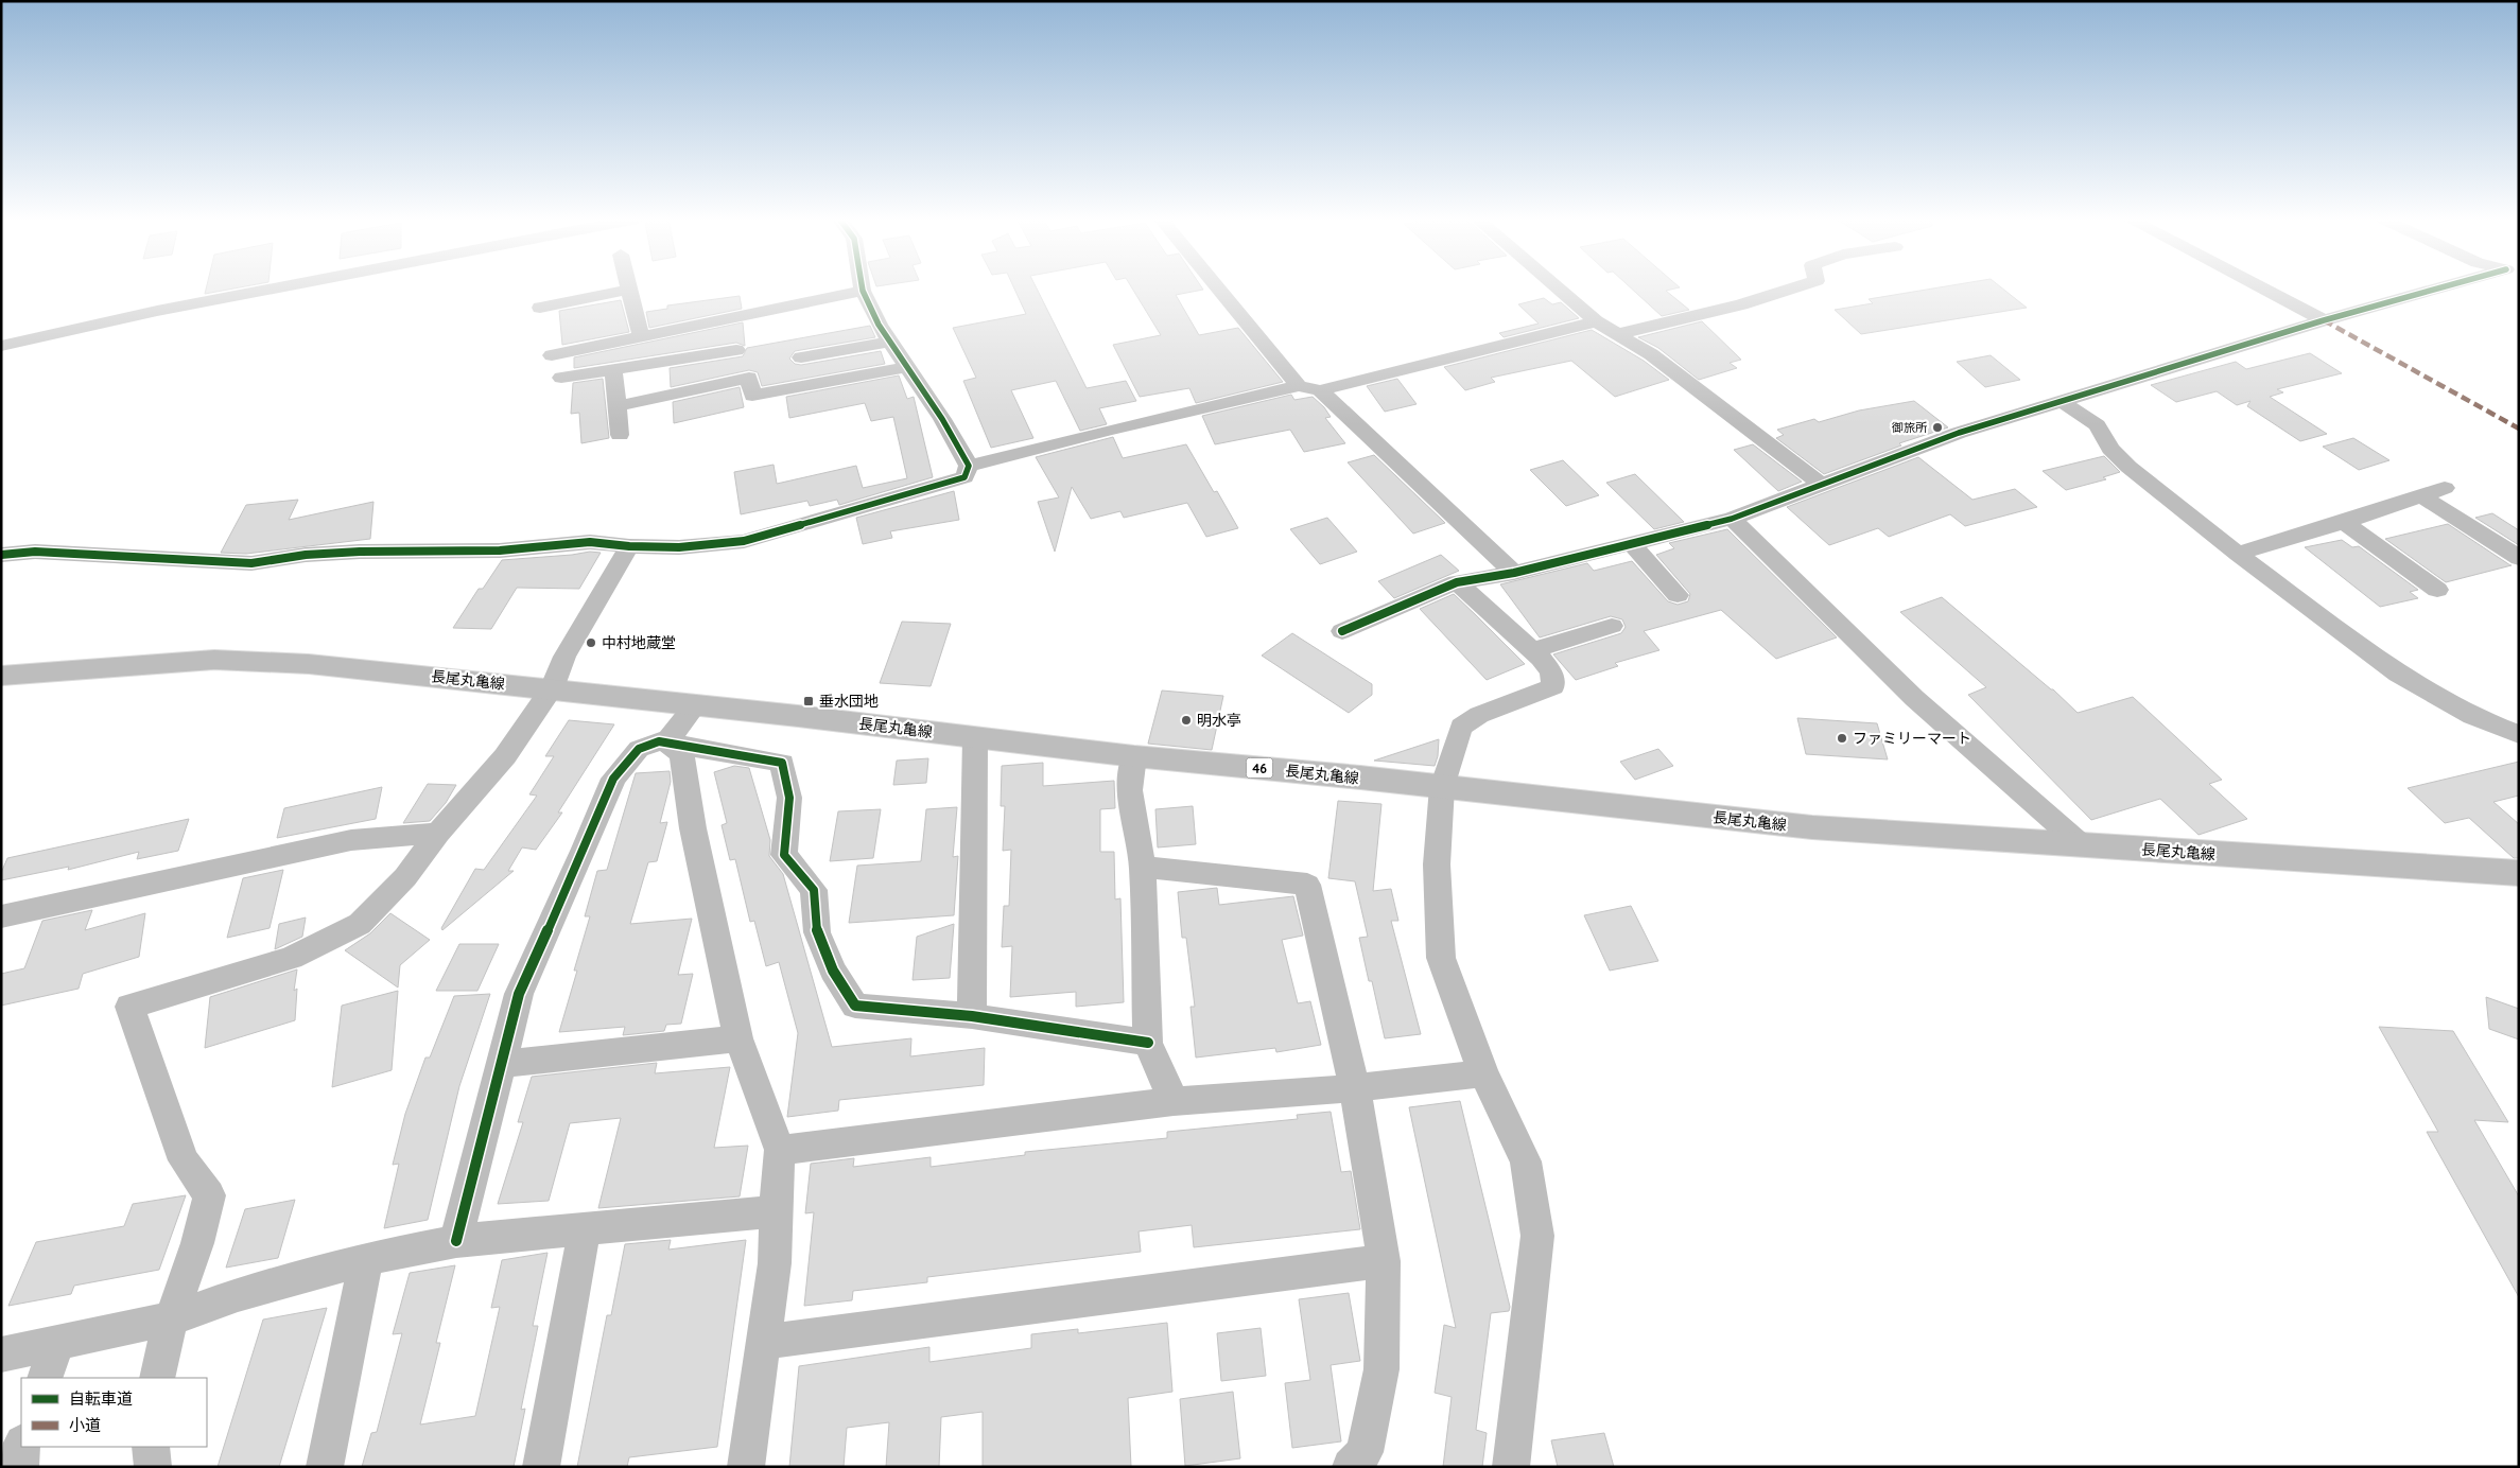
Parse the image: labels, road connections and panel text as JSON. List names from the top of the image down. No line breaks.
{"streets":{"main road":["長尾丸亀線","46"]},"places":{"other":["御旅所","中村地蔵堂","明水亭","ファミリーマート"],"transit":["垂水団地"]},"legend":["自転車道","小道"]}
